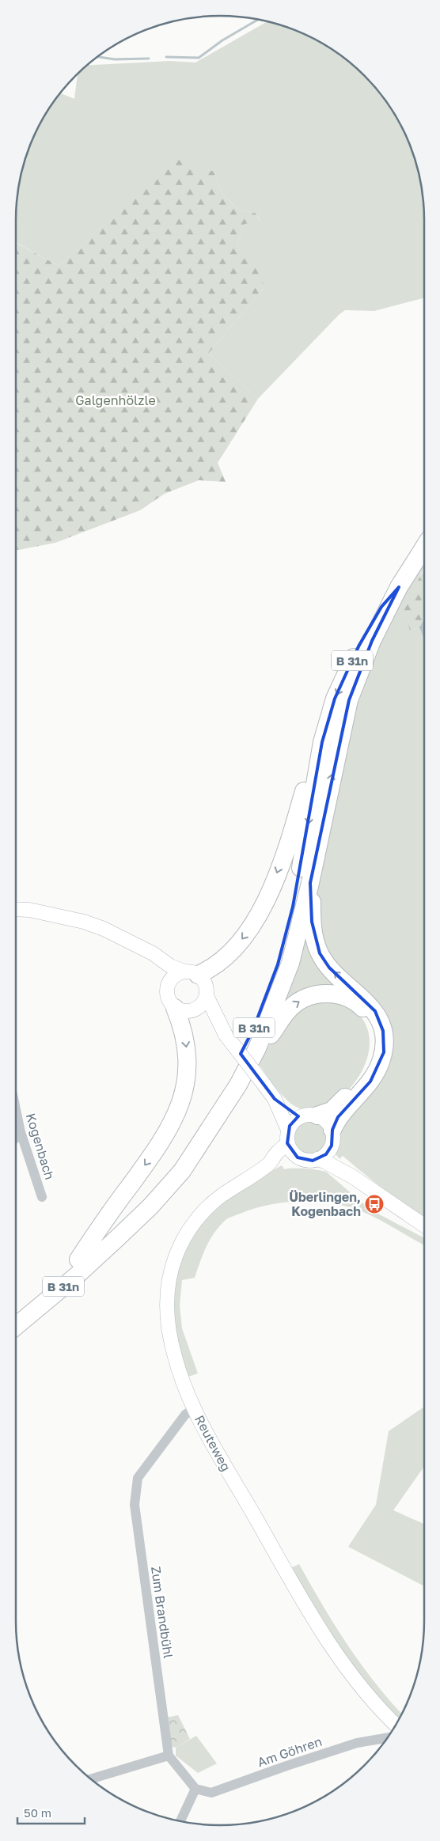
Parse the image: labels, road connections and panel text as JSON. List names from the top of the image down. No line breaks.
{"streets":{"highway":["B 31n"],"street":["Kogenbach","Reuteweg","Zum Brandbühl","Am Göhren"]},"crossings":[["Reuteweg","Zum Brandbühl"]],"parks":["Galgenhölzle"],"places":{"bus stop":["Überlingen, Kogenbach"]},"scale_bar":"50 m"}
